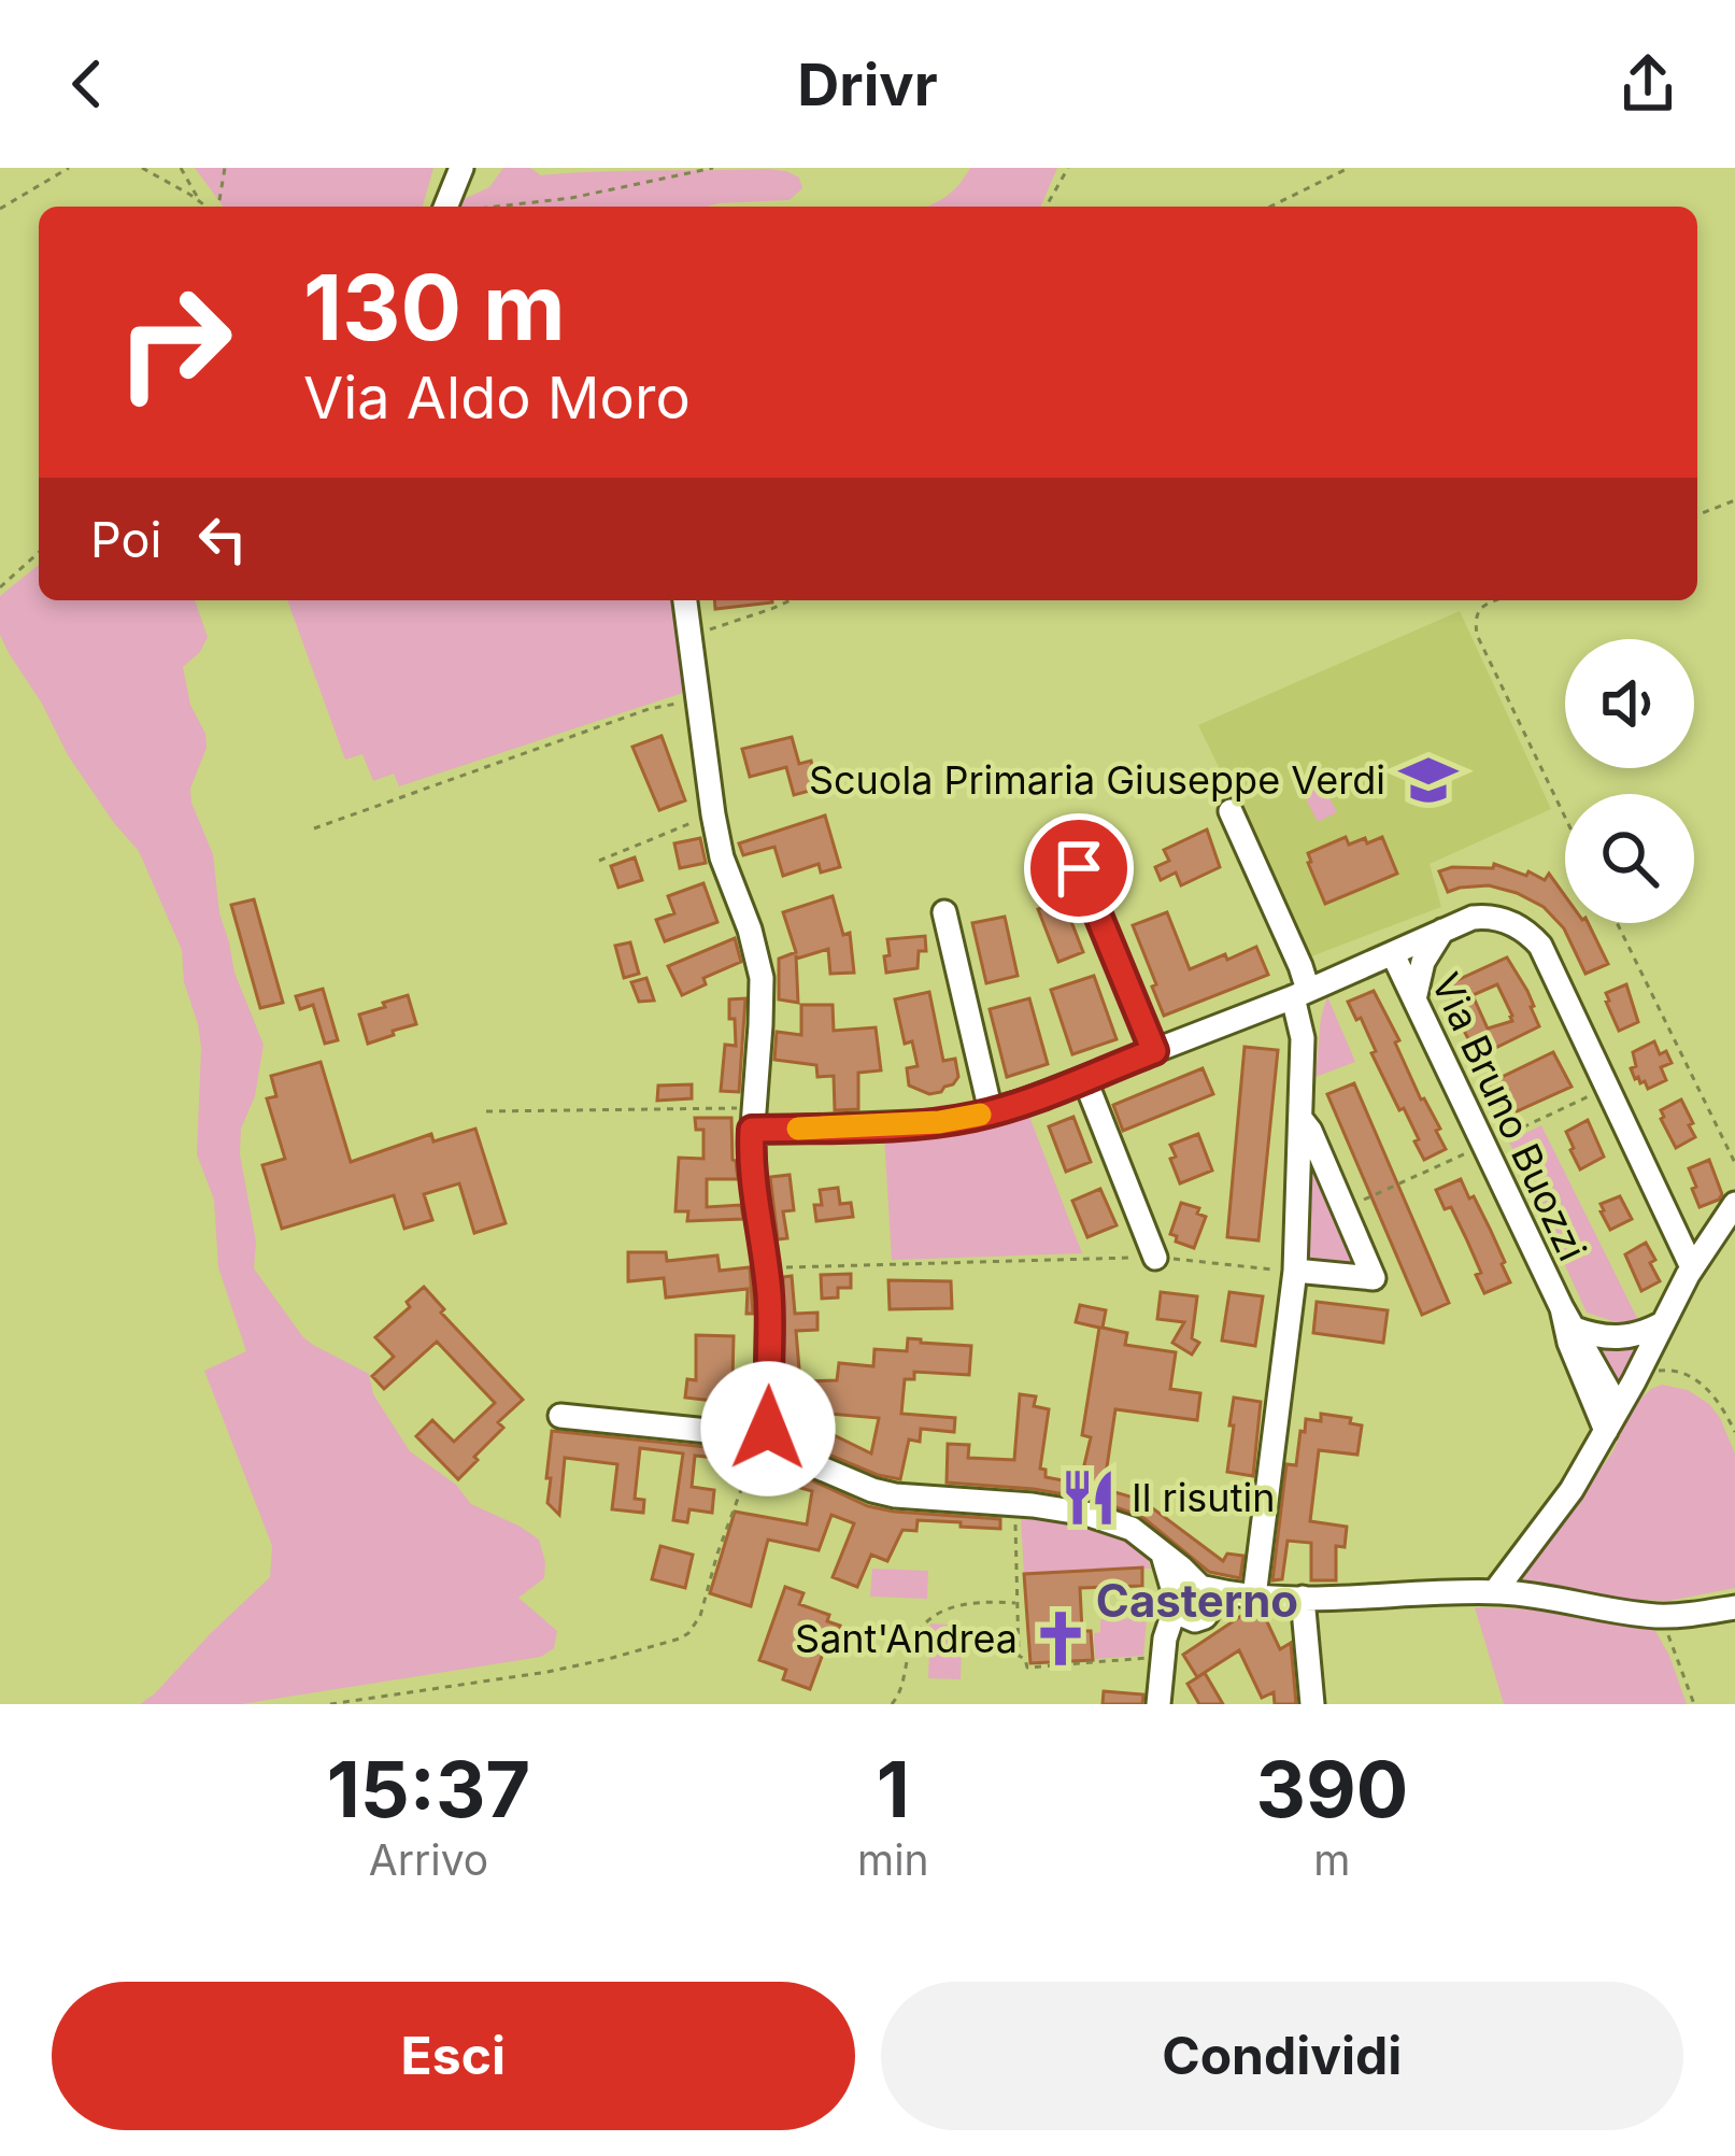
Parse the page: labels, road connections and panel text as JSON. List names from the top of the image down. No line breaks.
{"streets":{"street":["Via Bruno Buozzi"]},"districts":["Casterno"],"places":{"school or university":["Scuola Primaria Giuseppe Verdi"],"restaurant":["Il risutin"],"church":["Sant'Andrea"]},"page":{"header":"Drivr","turn":["130 m","Via Aldo Moro"],"then":"Poi","eta":["15:37","Arrivo","1","min","390","m"],"buttons":["Esci","Condividi"]}}
